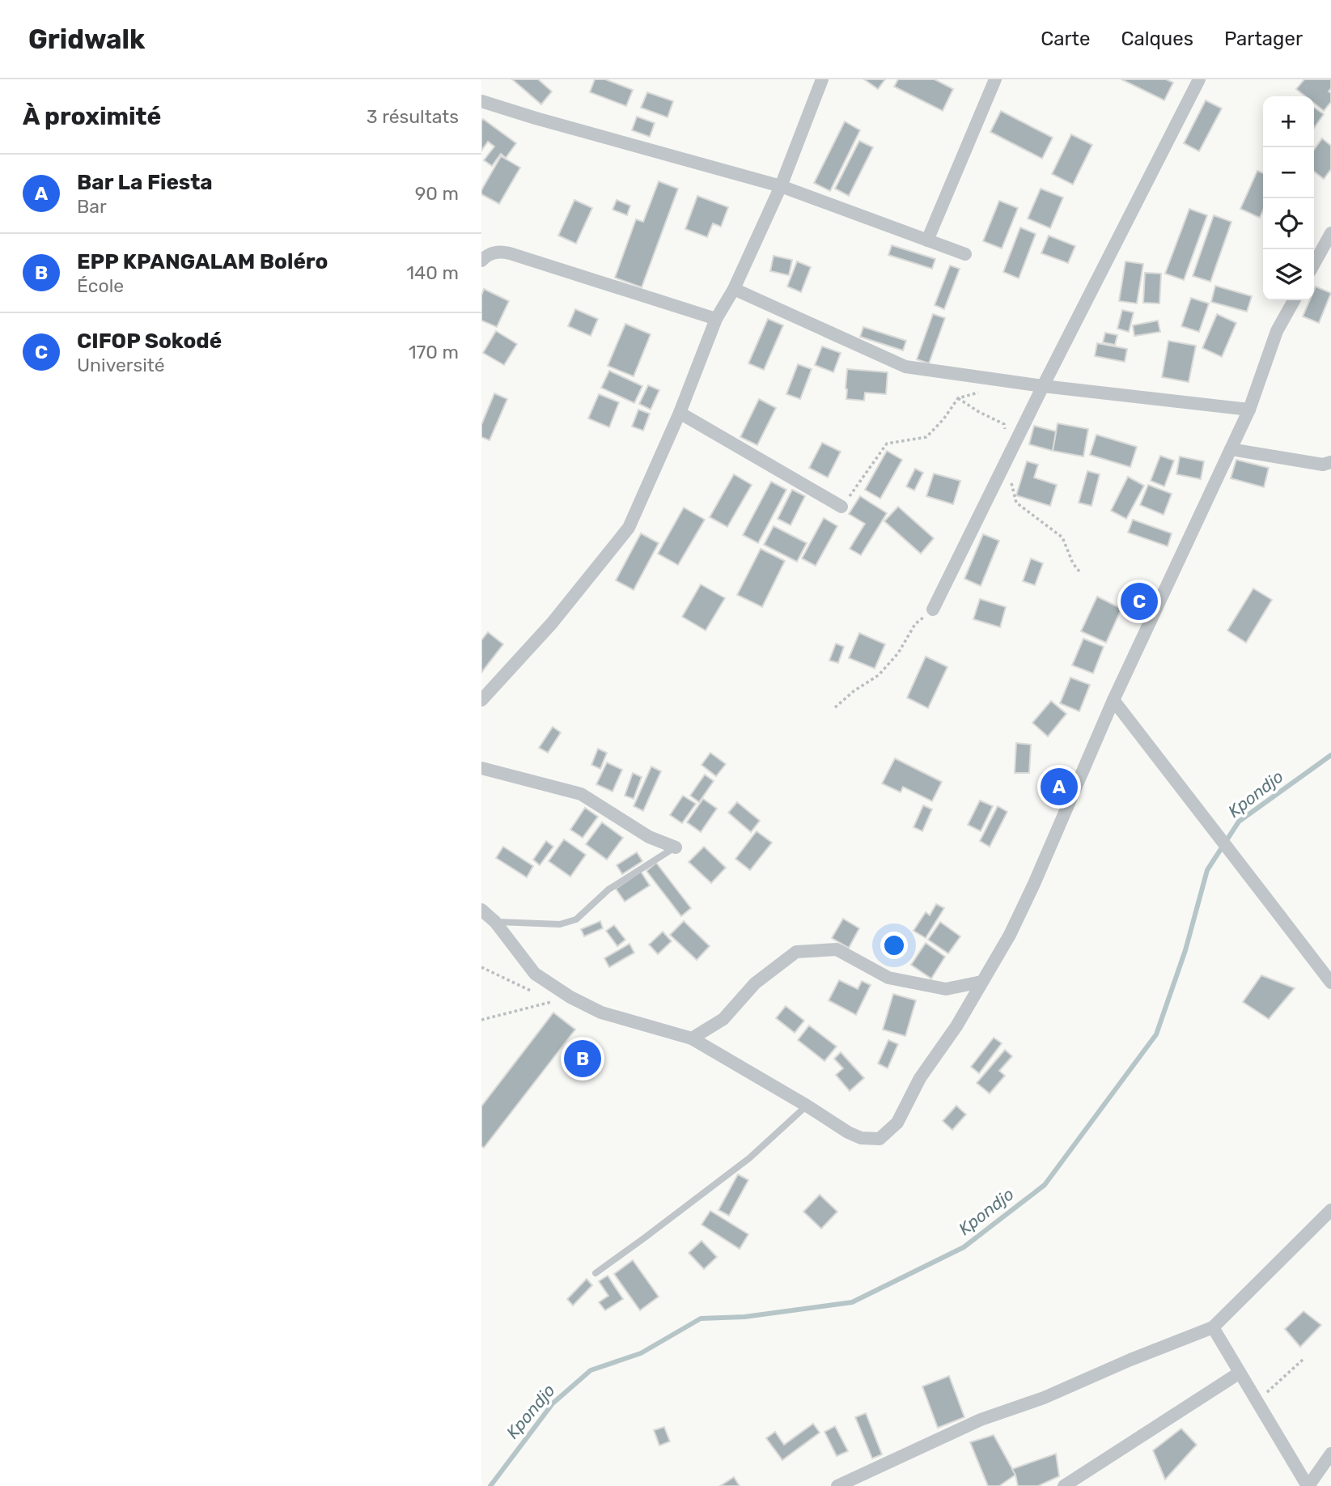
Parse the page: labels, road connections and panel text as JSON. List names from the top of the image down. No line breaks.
{"water":["Kpondjo"],"page":{"header":"Gridwalk","nav":["Carte","Calques","Partager"],"heading":["À proximité","3 résultats"],"map_buttons":["+","−"],"list":[{"mark":"A","name":"Bar La Fiesta","note":"Bar","value":"90 m"},{"mark":"B","name":"EPP KPANGALAM Boléro","note":"École","value":"140 m"},{"mark":"C","name":"CIFOP Sokodé","note":"Université","value":"170 m"}],"pins":["C","A","B"]}}
